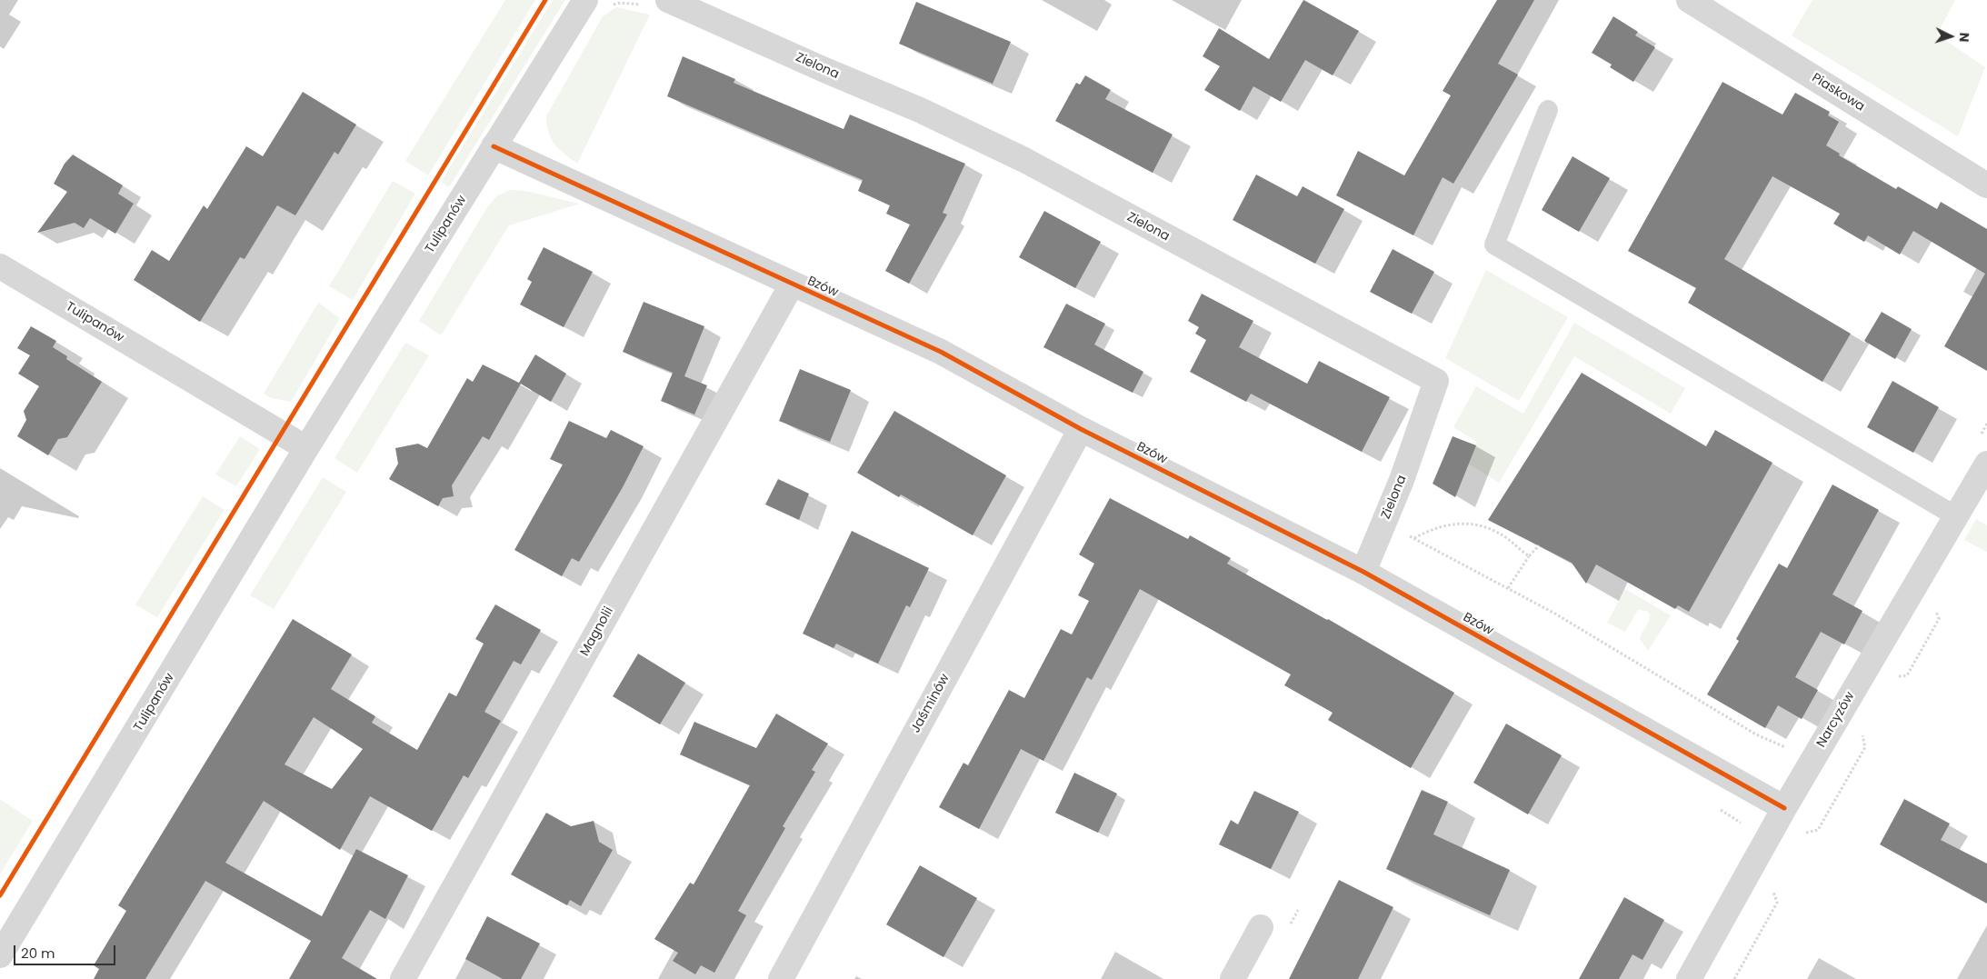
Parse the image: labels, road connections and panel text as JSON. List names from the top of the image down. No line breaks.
{"streets":{"street":["Zielona","Piaskowa","Tulipanów","Bzów","Magnolii","Jaśminów","Narcyzów"]},"crossings":[["Zielona","Bzów"],["Tulipanów","Bzów"],["Bzów","Magnolii"],["Bzów","Jaśminów"],["Bzów","Narcyzów"]],"scale_bar":"20 m","north":"right"}
